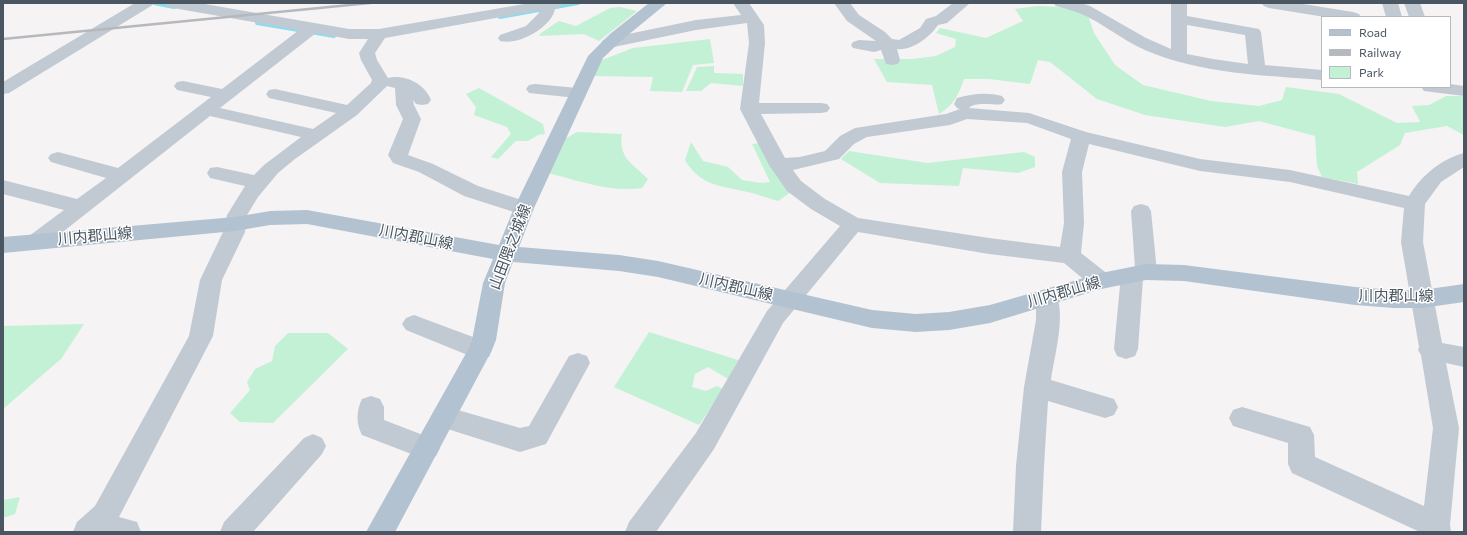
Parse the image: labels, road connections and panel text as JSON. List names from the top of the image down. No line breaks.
{"streets":{"main road":["川内郡山線","山田隈之城線"]},"crossings":[["川内郡山線","山田隈之城線"]],"legend":["Road","Railway","Park"]}
